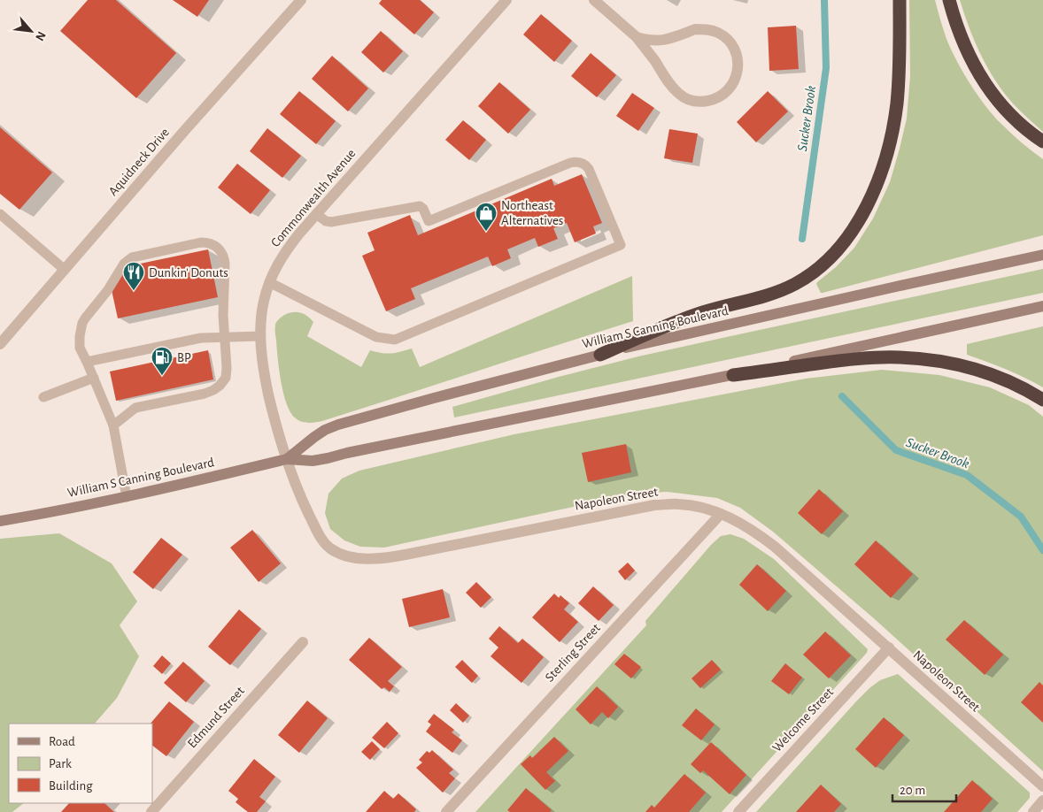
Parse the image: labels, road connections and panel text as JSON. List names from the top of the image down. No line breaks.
{"streets":{"main road":["William S Canning Boulevard"],"street":["Aquidneck Drive","Commonwealth Avenue","Napoleon Street","Sterling Street","Edmund Street","Welcome Street"]},"crossings":[["Commonwealth Avenue","William S Canning Boulevard"],["Commonwealth Avenue","Napoleon Street"],["William S Canning Boulevard","Napoleon Street"],["Napoleon Street","Sterling Street"],["Napoleon Street","Welcome Street"]],"water":["Sucker Brook"],"places":{"shop":["Northeast Alternatives"],"restaurant":["Dunkin' Donuts"],"fuel station":["BP"]},"legend":["Road","Park","Building"],"scale_bar":"20 m","north":"bottom right"}
